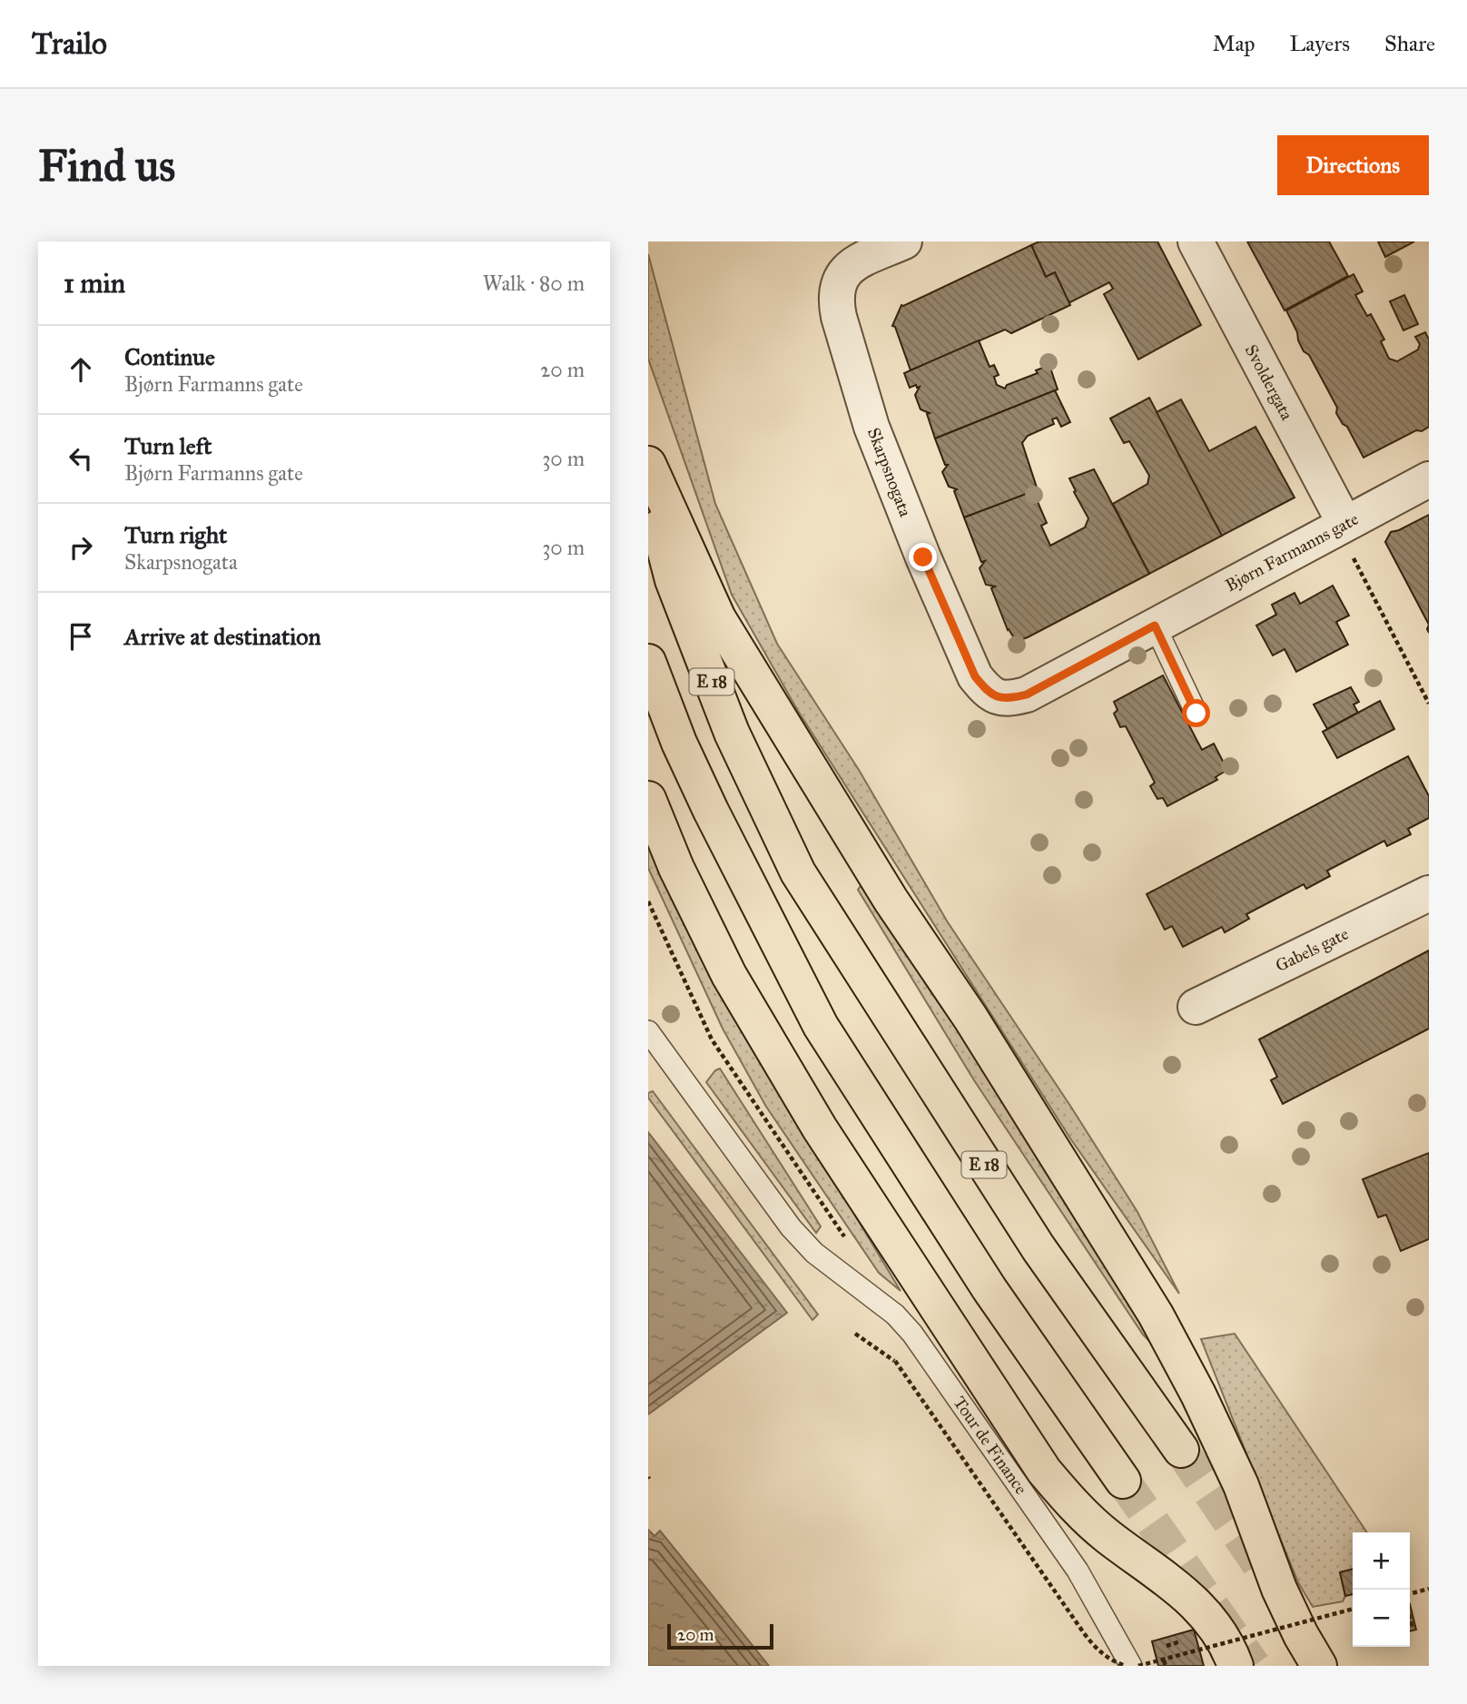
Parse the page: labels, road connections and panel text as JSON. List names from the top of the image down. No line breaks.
{"streets":{"highway":["E 18"],"street":["Svoldergata","Skarpsnogata","Bjørn Farmanns gate","Gabels gate"],"lane":["Tour de Finance"]},"crossings":[["Svoldergata","Bjørn Farmanns gate"],["Skarpsnogata","Bjørn Farmanns gate"]],"scale_bar":"20 m","page":{"header":"Trailo","nav":["Map","Layers","Share"],"buttons":"Directions","title":"Find us","heading":["1 min","Walk · 80 m"],"list":[["Continue","Bjørn Farmanns gate","20 m"],["Turn left","Bjørn Farmanns gate","30 m"],["Turn right","Skarpsnogata","30 m"],"Arrive at destination"],"map_buttons":["+","−"],"scale":"20 m"}}
